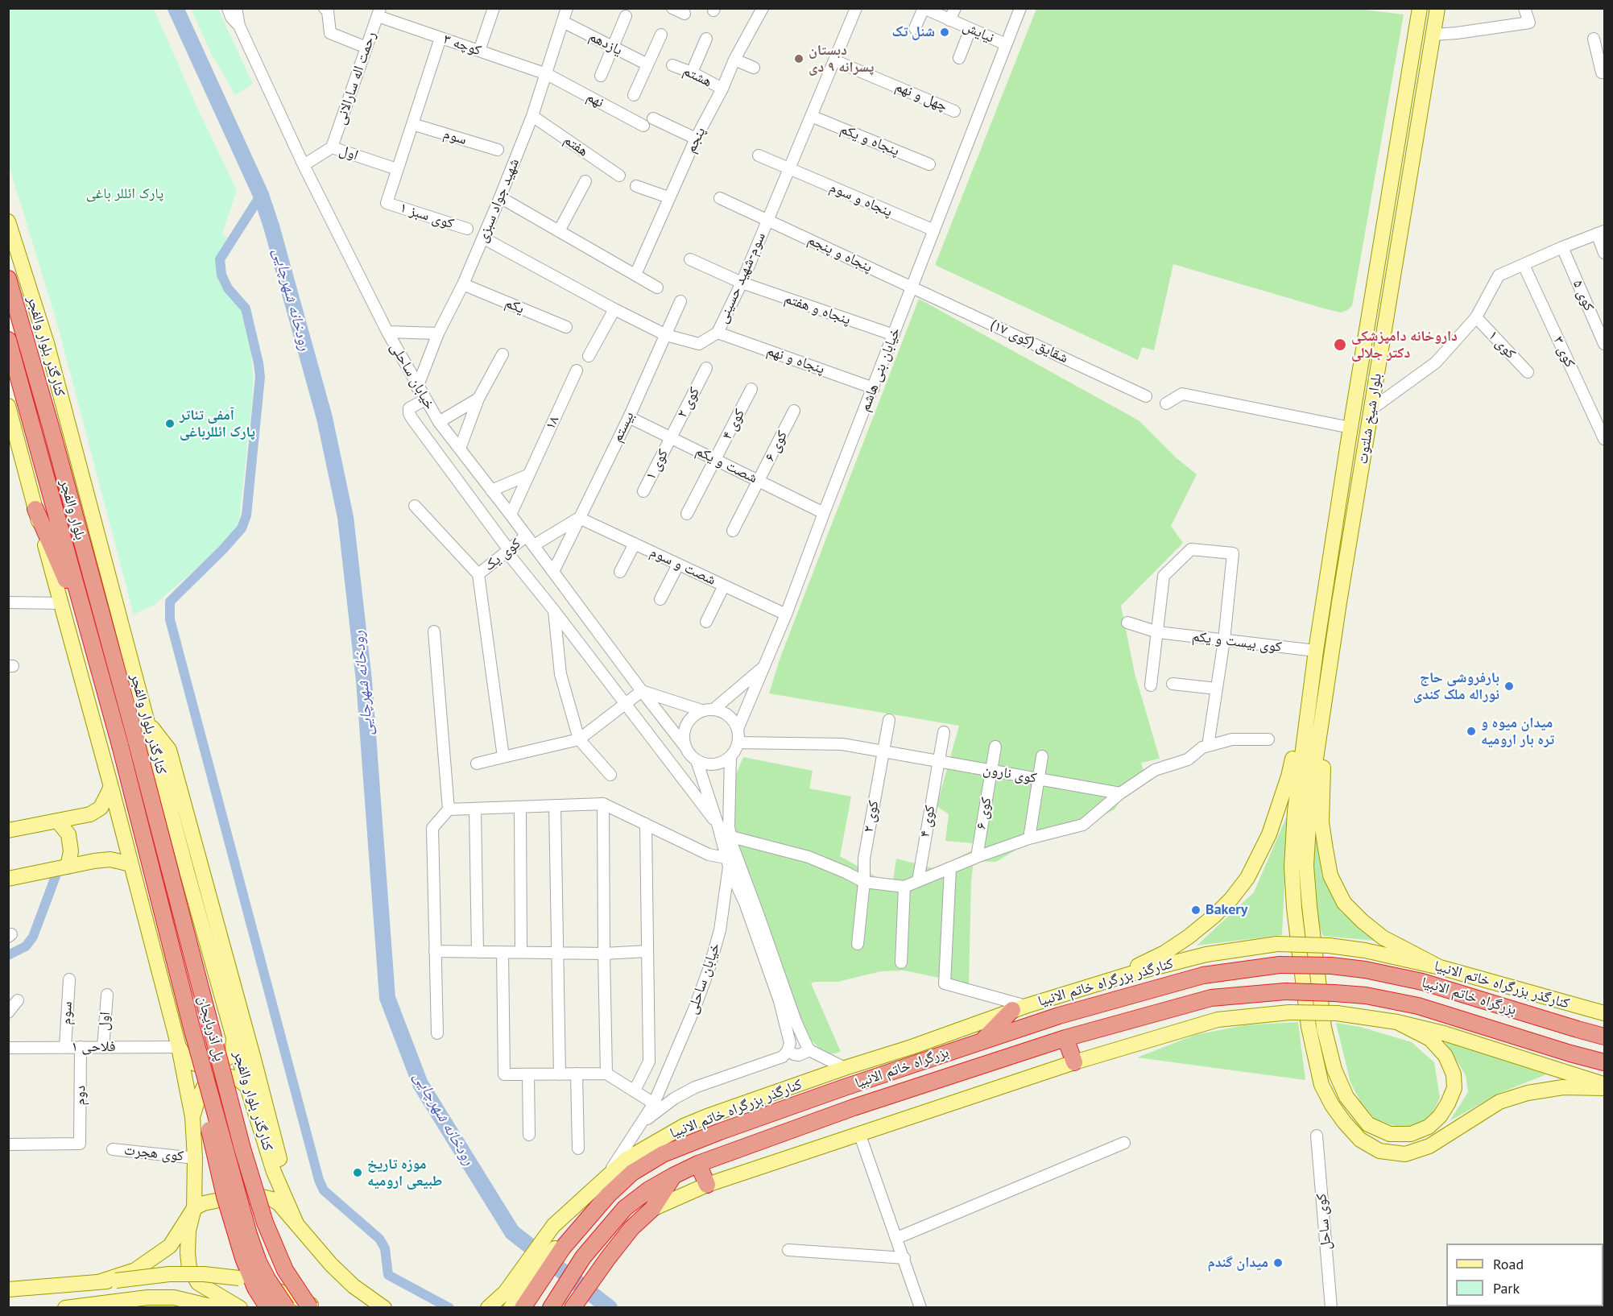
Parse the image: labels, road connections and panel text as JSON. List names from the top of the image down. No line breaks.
{"streets":{"highway":["بلوار والفجر","بزرگراه خاتم الانبیا","پل آذربایجان"],"main road":["کنارگذر بلوار والفجر","بلوار شیخ شلتوت","کنارگذر بزرگراه خاتم الانبیا"],"street":["نیایش","یازدهم","کوچه ۳","هشتم","رحمت اله سارالانی","چهل و نهم","نهم","سوم","پنجم","پنجاه و یکم","هفتم","اول","پنجاه و سوم","شهید جواد سبزی","کوی سبز ۱","پنجاه و پنجم","سوم-شهید حسینی","کوی ۵","یکم","پنجاه و هفتم","شقایق (کوی ۱۷)","کوی ۱","کوی ۳","پنجاه و نهم","خیابان بنی هاشم","خیابان ساحلی","کوی ۲","۱۸","کوی ۴","بیستم","کوی ۶","شصت و یکم","کوی یک","شصت و سوم","کوی بیست و یکم","کوی نارون","فلاحی ۱","دوم","کوی هجرت","کوی ساحل"]},"crossings":[["نیایش","خیابان بنی هاشم"],["یازدهم","شهید جواد سبزی"],["کوچه ۳","رحمت اله سارالانی"],["کوچه ۳","نهم"],["کوچه ۳","شهید جواد سبزی"],["هشتم","پنجم"],["رحمت اله سارالانی","اول"],["چهل و نهم","سوم-شهید حسینی"],["نهم","شهید جواد سبزی"],["سوم","فلاحی ۱"],["پنجاه و یکم","سوم-شهید حسینی"],["هفتم","شهید جواد سبزی"],["اول","کوی سبز ۱"],["اول","خیابان ساحلی"],["اول","فلاحی ۱"],["پنجاه و سوم","سوم-شهید حسینی"],["پنجاه و سوم","خیابان بنی هاشم"],["شهید جواد سبزی","سوم-شهید حسینی"],["شهید جواد سبزی","یکم"],["شهید جواد سبزی","خیابان ساحلی"],["پنجاه و پنجم","سوم-شهید حسینی"],["پنجاه و پنجم","شقایق (کوی ۱۷)"],["پنجاه و پنجم","خیابان بنی هاشم"],["سوم-شهید حسینی","پنجاه و هفتم"],["سوم-شهید حسینی","پنجاه و نهم"],["سوم-شهید حسینی","بیستم"],["پنجاه و هفتم","خیابان بنی هاشم"],["شقایق (کوی ۱۷)","خیابان بنی هاشم"],["کوی ۱","کوی ۲"],["کوی ۱","شصت و یکم"],["پنجاه و نهم","خیابان بنی هاشم"],["خیابان بنی هاشم","خیابان ساحلی"],["خیابان بنی هاشم","شصت و یکم"],["خیابان بنی هاشم","شصت و سوم"],["خیابان بنی هاشم","کوی نارون"],["خیابان ساحلی","۱۸"],["خیابان ساحلی","بیستم"],["خیابان ساحلی","کوی یک"],["خیابان ساحلی","کوی نارون"],["خیابان ساحلی","کنارگذر بزرگراه خاتم الانبیا"],["کوی ۲","شصت و یکم"],["کوی ۲","کوی نارون"],["بلوار شیخ شلتوت","کوی بیست و یکم"],["کوی ۴","شصت و یکم"],["کوی ۴","کوی نارون"],["بیستم","شصت و یکم"],["بیستم","شصت و سوم"],["کوی ۶","شصت و یکم"],["کوی ۶","کوی نارون"],["بلوار والفجر","پل آذربایجان"],["کنارگذر بزرگراه خاتم الانبیا","بزرگراه خاتم الانبیا"],["فلاحی ۱","دوم"]],"water":["رودخانه شهرچایی"],"parks":["پارک ائللر باغی"],"places":["شنل تک","دبستان پسرانه ۹ دی","داروخانه دامپزشکی دکتر جلالی","آمفی تئاتر پارک ائللرباغی","بارفروشی حاج نوراله ملک کندی","میدان میوه و تره بار ارومیه","Bakery","موزه تاریخ طبیعی ارومیه","میدان گندم"],"legend":["Road","Park"]}
